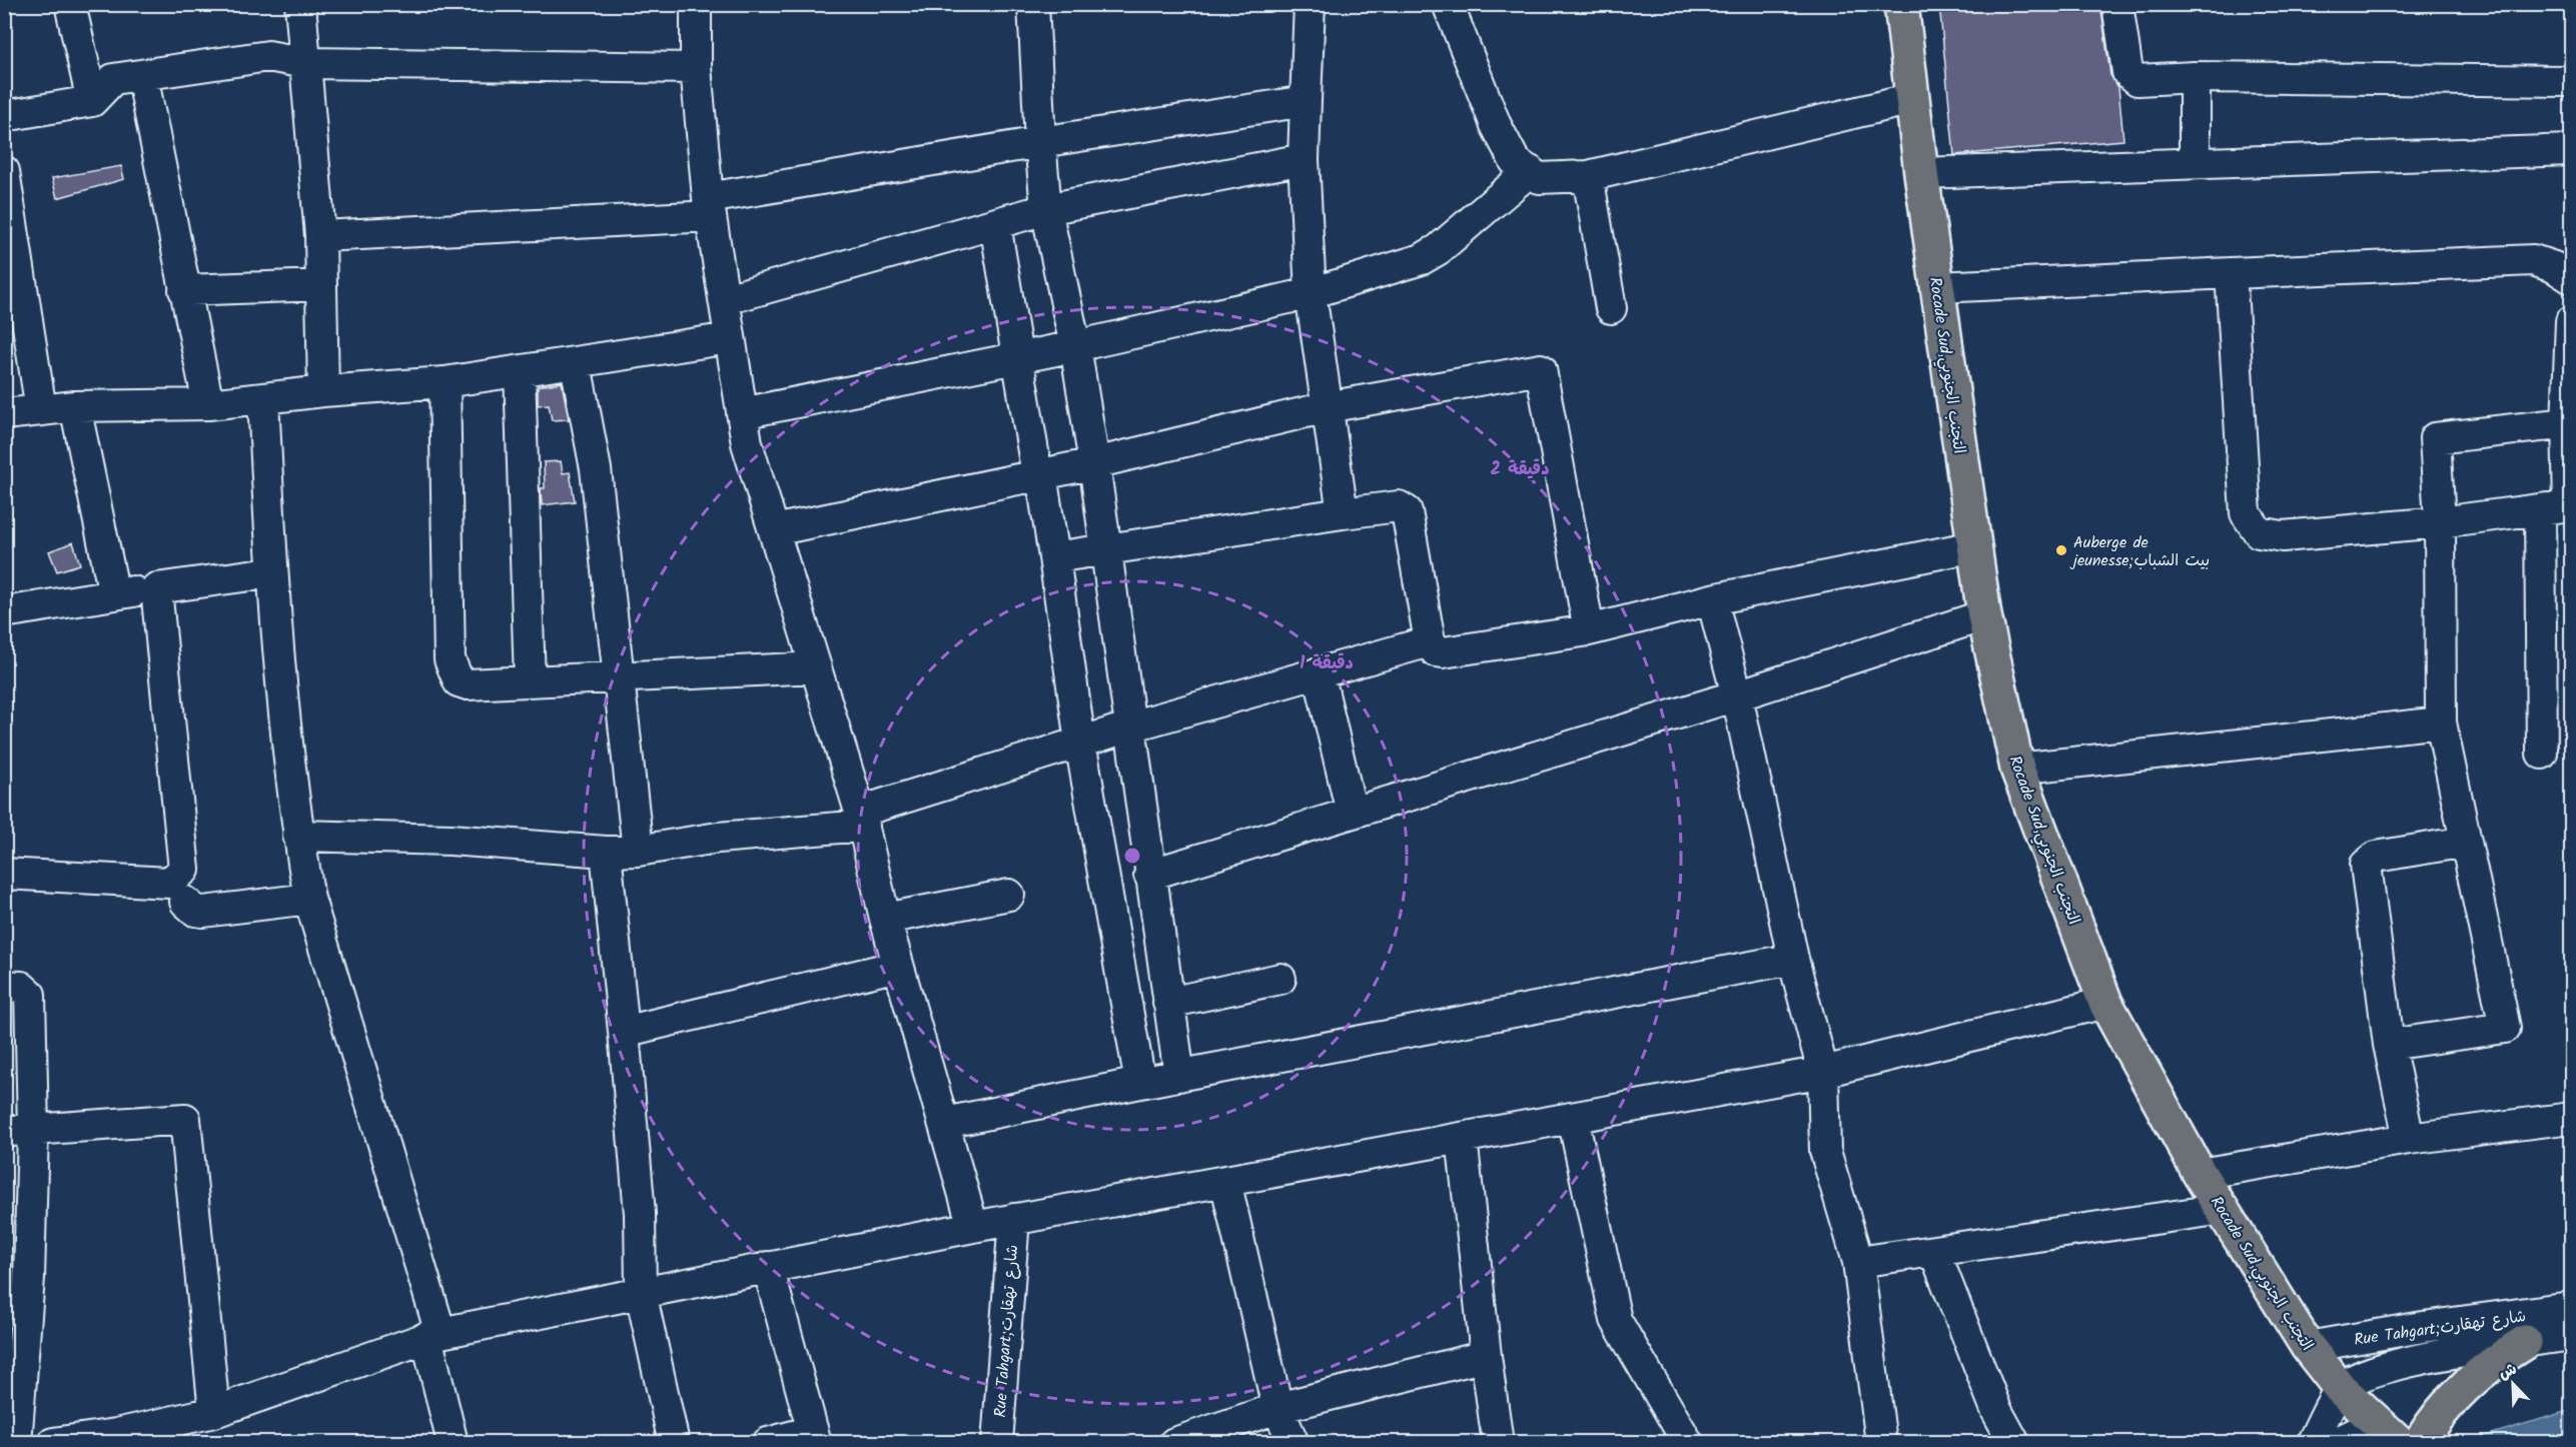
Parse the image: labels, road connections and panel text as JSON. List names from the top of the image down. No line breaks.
{"streets":{"main road":["Rocade Sud,التجنب الجنوبي"],"street":["Rue Tahgart;شارع تهقارت"]},"crossings":[["Rocade Sud,التجنب الجنوبي","Rue Tahgart;شارع تهقارت"]],"places":["Auberge de jeunesse;بيت الشباب"],"north":"top left","rings":["2 دقيقة","1 دقيقة"]}
